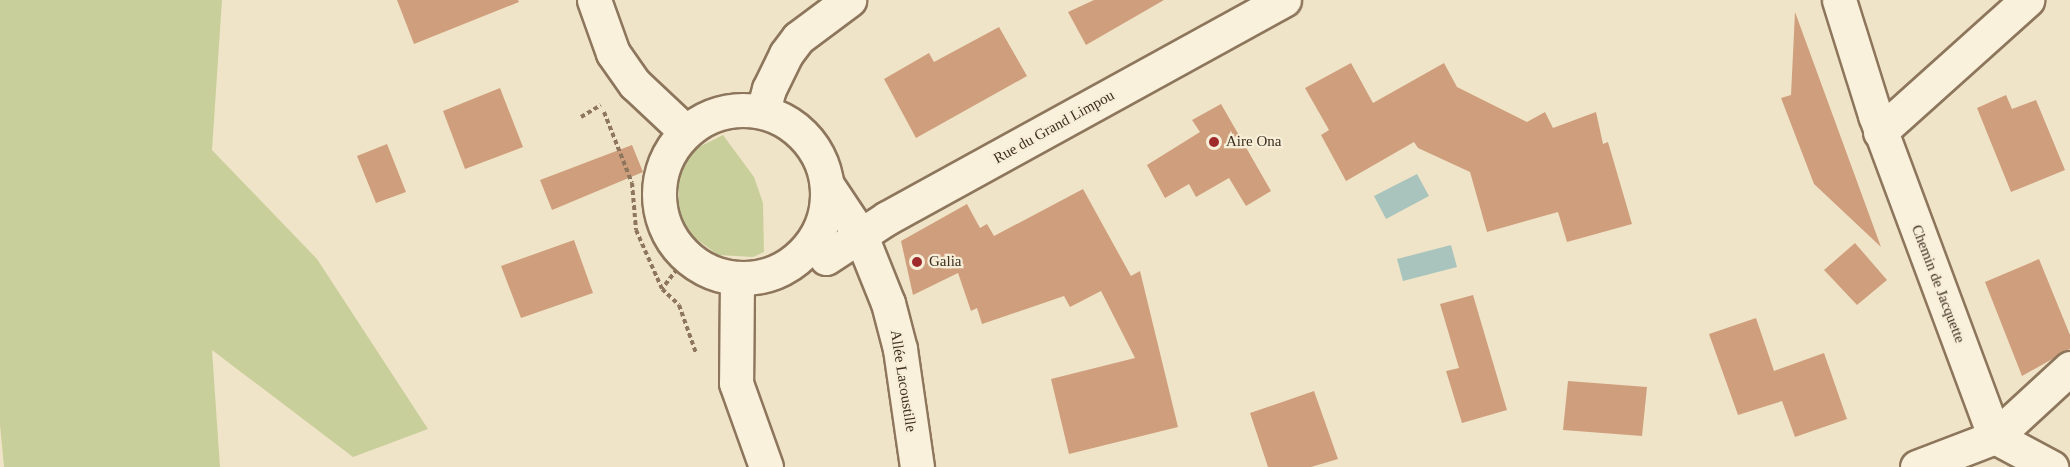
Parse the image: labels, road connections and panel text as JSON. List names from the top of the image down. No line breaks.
{"streets":{"street":["Rue du Grand Limpou","Chemin de Jacquette","Allée Lacoustille"]},"crossings":[["Rue du Grand Limpou","Allée Lacoustille"]],"places":["Aire Ona","Galia"]}
